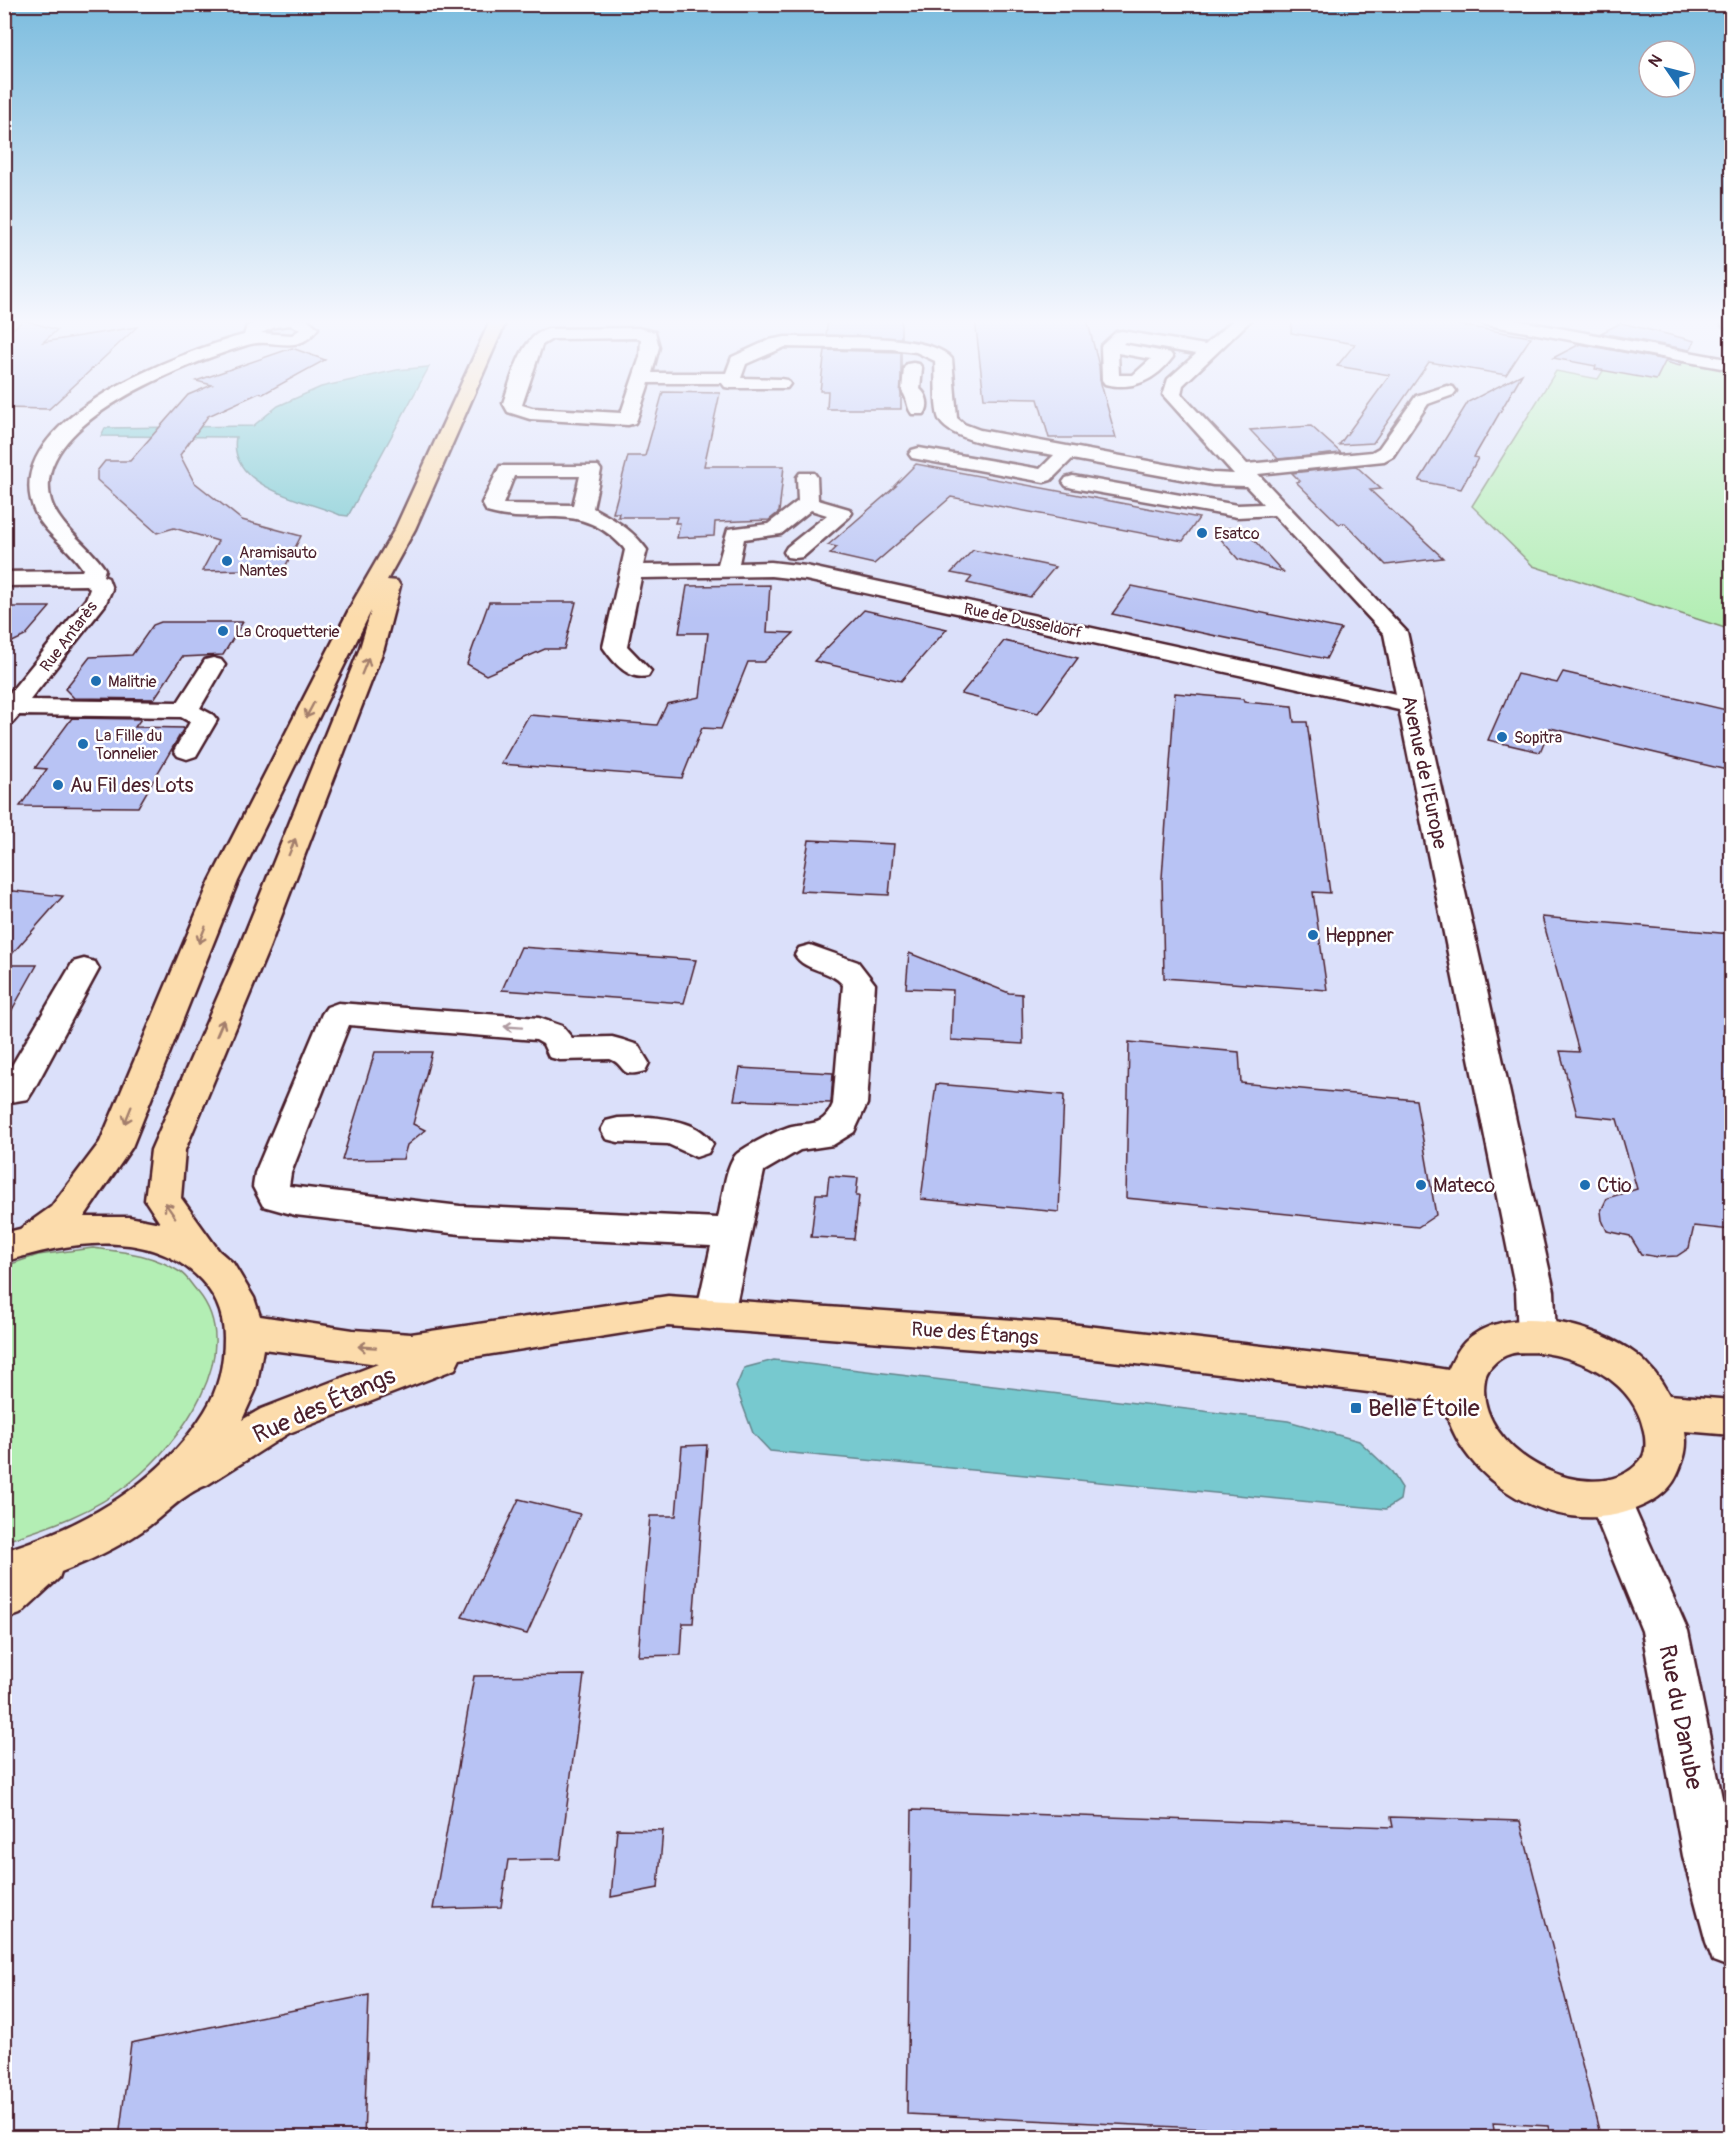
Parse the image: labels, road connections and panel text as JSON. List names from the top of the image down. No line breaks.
{"streets":{"main road":["Rue des Étangs"],"street":["Rue de Dusseldorf","Rue Antarès","Avenue de l'Europe","Rue du Danube"]},"crossings":[["Rue de Dusseldorf","Avenue de l'Europe"],["Avenue de l'Europe","Rue des Étangs"],["Avenue de l'Europe","Rue du Danube"],["Rue des Étangs","Rue du Danube"]],"places":{"other":["Esatco","Aramisauto Nantes","La Croquetterie","Malitrie","Sopitra","La Fille du Tonnelier","Au Fil des Lots","Heppner","Mateco","Ctio"],"transit":["Belle Étoile"]},"north":"top left"}
